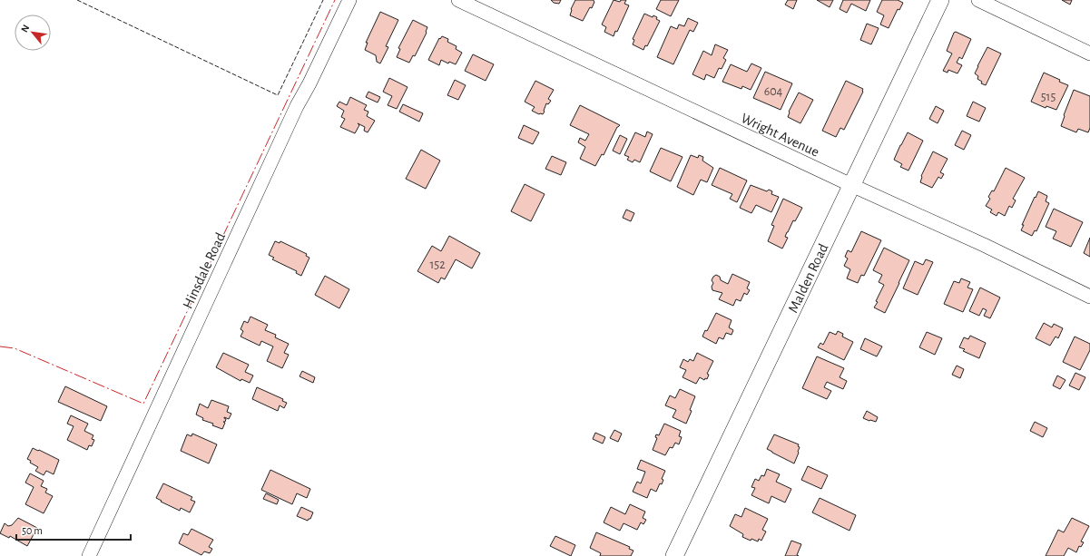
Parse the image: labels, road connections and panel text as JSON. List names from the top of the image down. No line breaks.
{"streets":{"street":["Wright Avenue","Hinsdale Road","Malden Road"]},"crossings":[["Wright Avenue","Malden Road"]],"house_numbers":["604","515","152"],"scale_bar":"50 m","north":"top left"}
